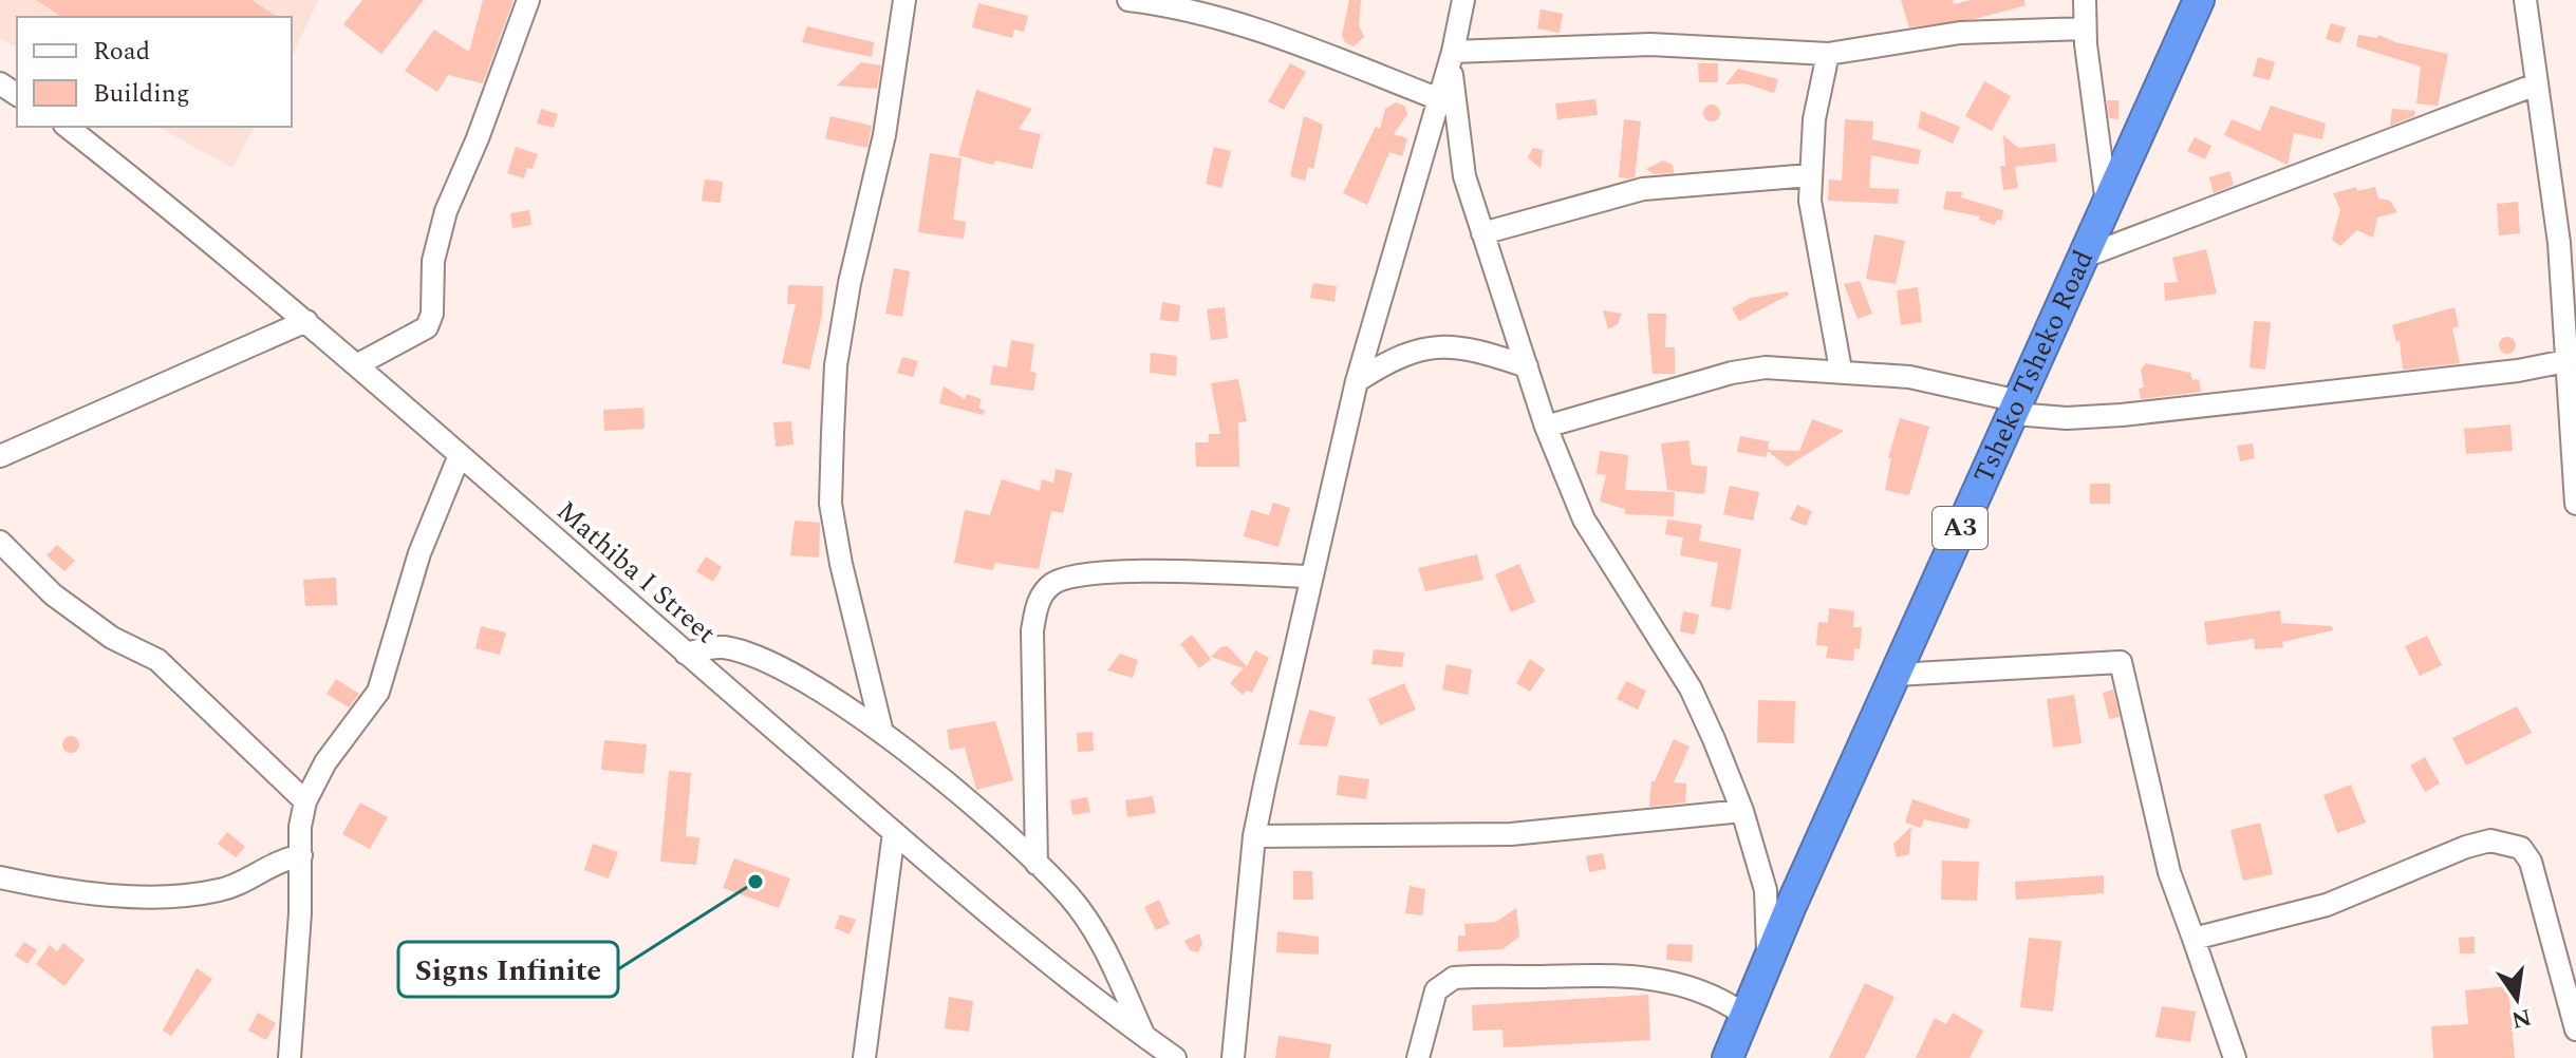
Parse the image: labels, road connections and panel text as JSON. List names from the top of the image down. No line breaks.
{"streets":{"highway":["Tsheko Tsheko Road","A3"],"street":["Mathiba I Street"]},"places":["Signs Infinite"],"legend":["Road","Building"],"north":"bottom"}
